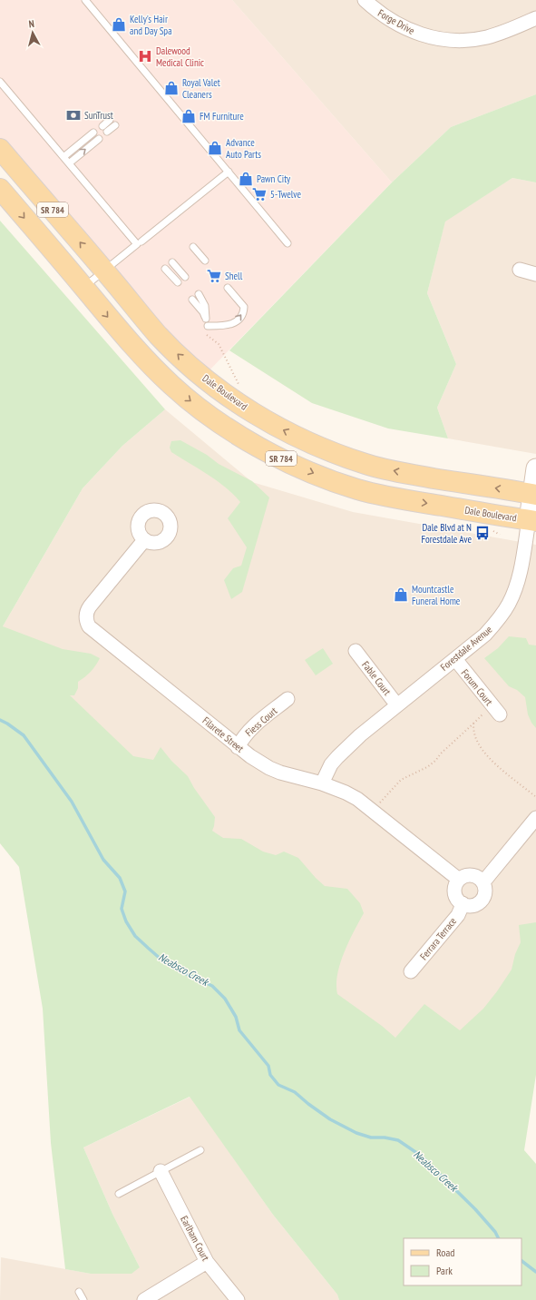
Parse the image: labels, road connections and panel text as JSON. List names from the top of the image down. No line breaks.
{"streets":{"main road":["SR 784","Dale Boulevard"],"street":["Forge Drive","Forestdale Avenue","Fable Court","Forum Court","Fiess Court","Filarete Street","Ferrara Terrace","Earlham Court"]},"crossings":[["Dale Boulevard","Forestdale Avenue"],["Forestdale Avenue","Fable Court"],["Forestdale Avenue","Forum Court"],["Forestdale Avenue","Filarete Street"],["Fiess Court","Filarete Street"],["Filarete Street","Ferrara Terrace"]],"water":["Neabsco Creek"],"places":{"shop":["Kelly's Hair and Day Spa","Royal Valet Cleaners","FM Furniture","Advance Auto Parts","Pawn City","Mountcastle Funeral Home"],"hospital":["Dalewood Medical Clinic"],"bank":["SunTrust"],"supermarket":["5-Twelve","Shell"],"bus stop":["Dale Blvd at N Forestdale Ave"]},"legend":["Road","Park"],"north":"top"}
